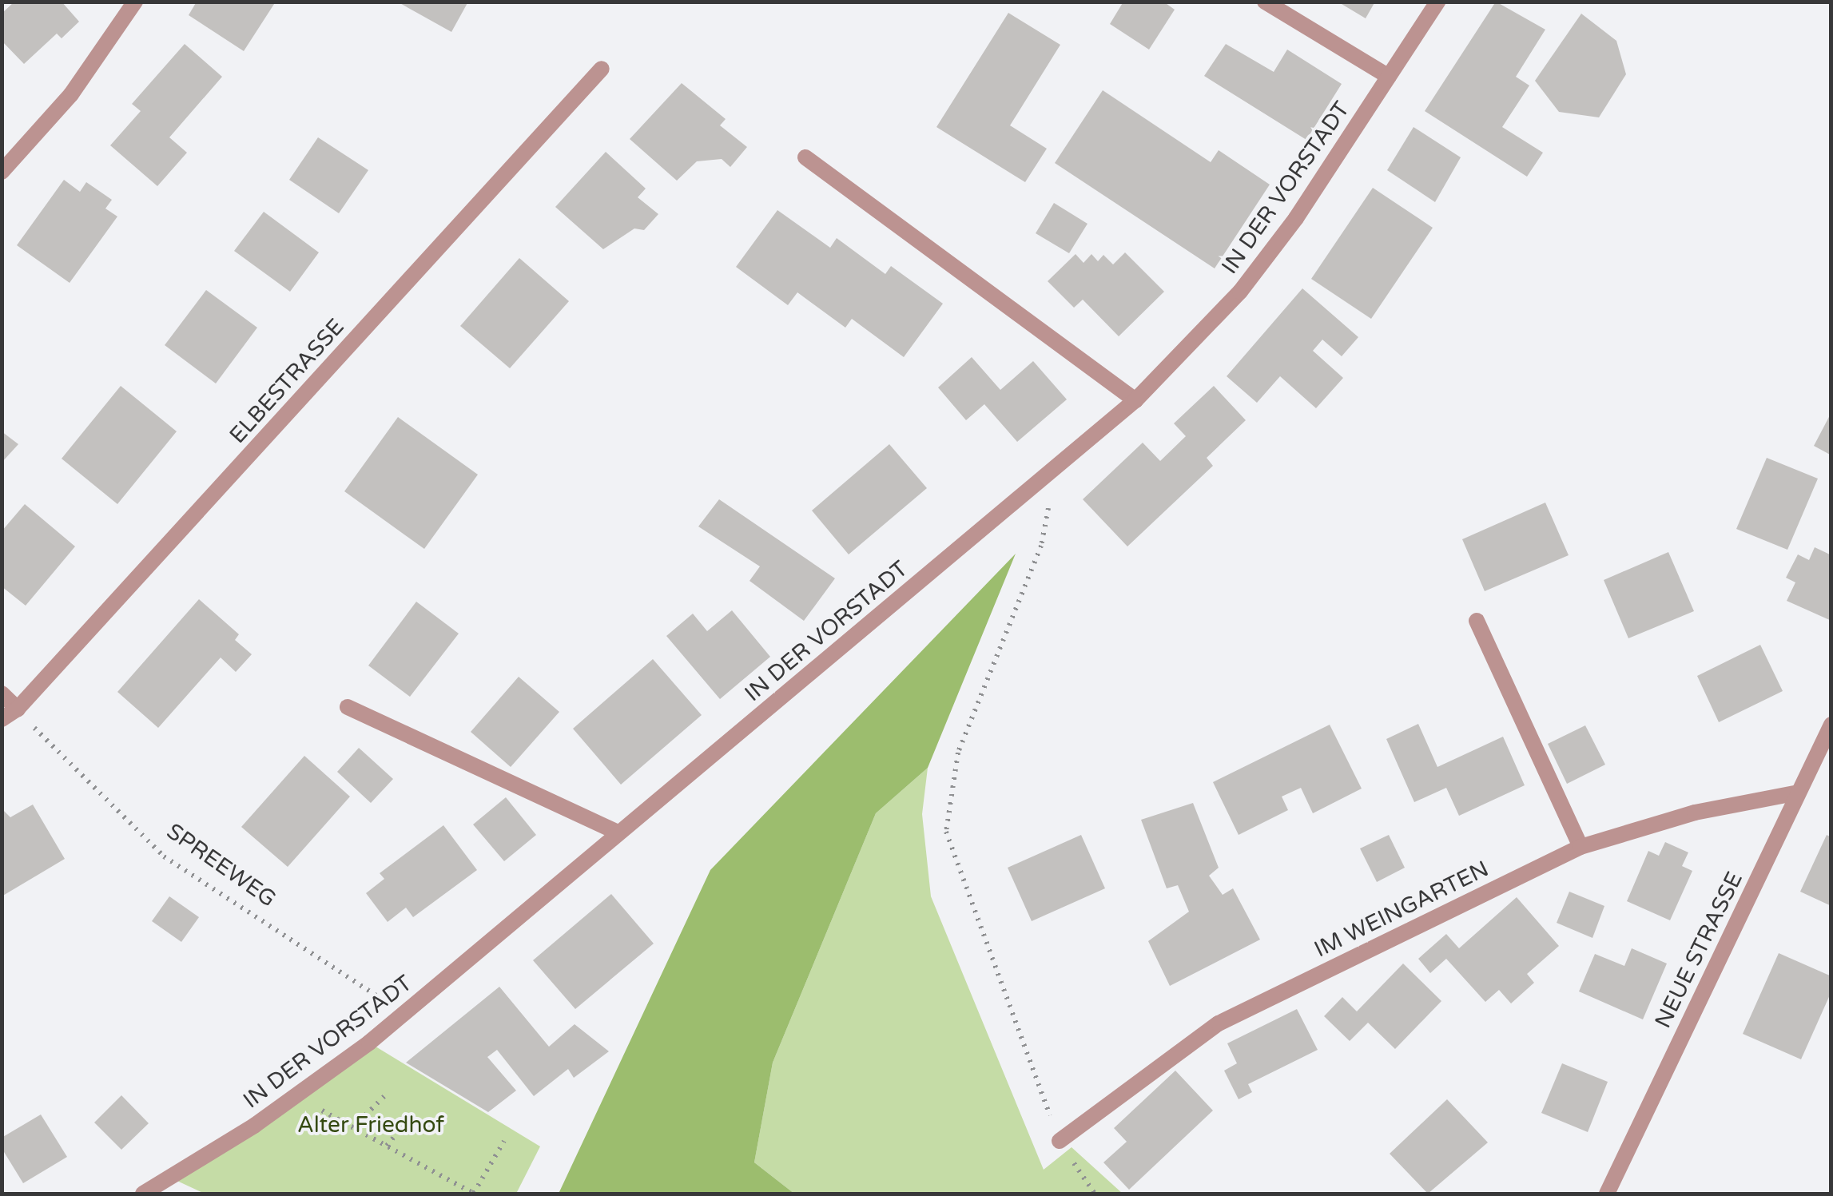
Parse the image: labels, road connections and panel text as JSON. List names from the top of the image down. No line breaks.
{"streets":{"street":["IN DER VORSTADT","ELBESTRASSE","IM WEINGARTEN","NEUE STRASSE"],"path":["SPREEWEG"]},"crossings":[["IN DER VORSTADT","SPREEWEG"],["ELBESTRASSE","SPREEWEG"],["IM WEINGARTEN","NEUE STRASSE"]],"parks":["Alter Friedhof"]}
